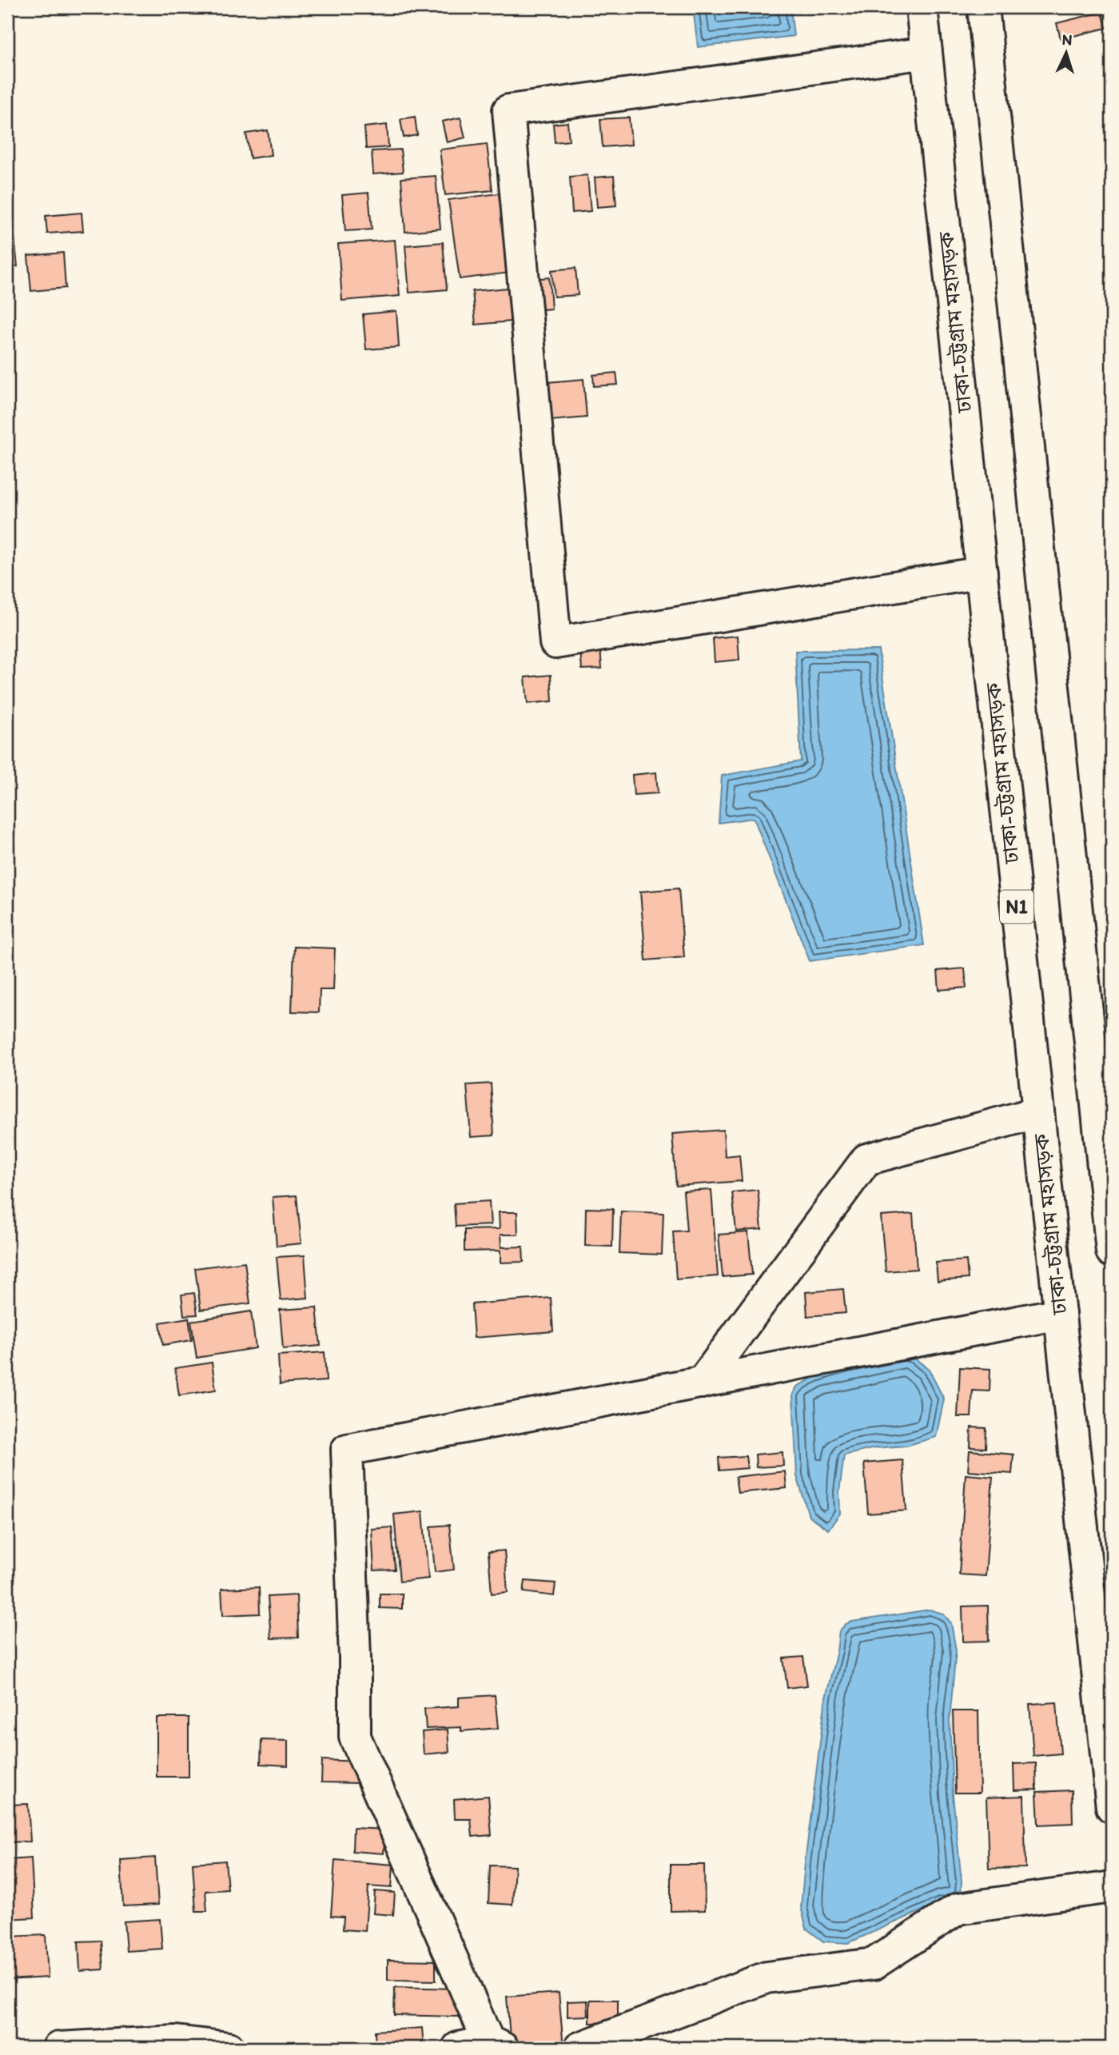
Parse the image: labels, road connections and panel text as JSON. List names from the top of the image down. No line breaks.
{"streets":{"main road":["ঢাকা-চট্টগ্রাম মহাসড়ক","N1"]},"north":"top"}
